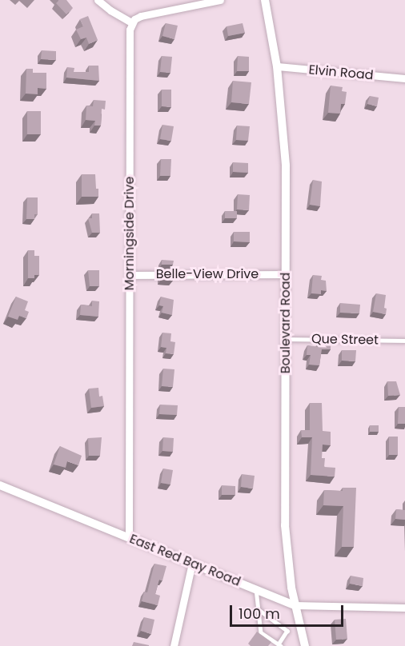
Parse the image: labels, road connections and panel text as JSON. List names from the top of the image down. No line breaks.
{"streets":{"street":["Elvin Road","Morningside Drive","Belle-View Drive","Boulevard Road","East Red Bay Road"],"lane":["Que Street"]},"crossings":[["Elvin Road","Boulevard Road"],["Morningside Drive","Belle-View Drive"],["Morningside Drive","East Red Bay Road"],["Belle-View Drive","Boulevard Road"],["Boulevard Road","Que Street"],["Boulevard Road","East Red Bay Road"]],"scale_bar":"100 m"}
